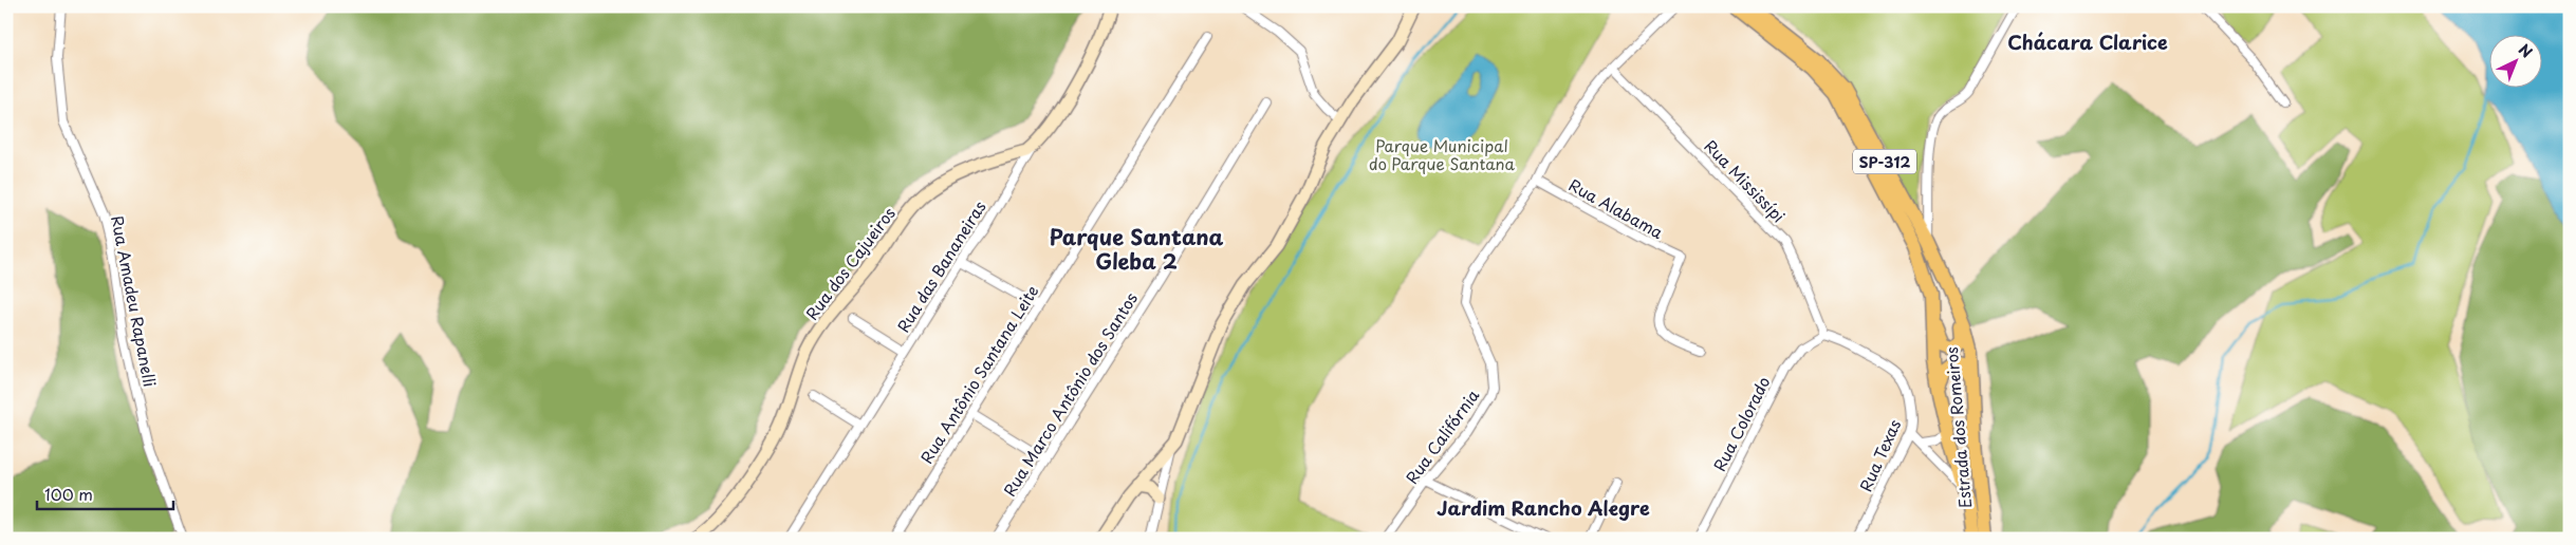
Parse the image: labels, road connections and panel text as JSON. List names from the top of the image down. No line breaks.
{"streets":{"main road":["SP-312","Estrada dos Romeiros"],"street":["Rua Mississípi","Rua Alabama","Rua dos Cajueiros","Rua das Bananeiras","Rua Amadeu Rapanelli","Rua Antônio Santana Leite","Rua Marco Antônio dos Santos","Rua Colorado","Rua Califórnia","Rua Texas"]},"crossings":[["Rua Mississípi","Rua Colorado"],["Rua Mississípi","Rua Califórnia"],["Rua Mississípi","Rua Texas"],["Rua Alabama","Rua Califórnia"],["Rua dos Cajueiros","Rua das Bananeiras"],["Rua Colorado","Rua Texas"]],"districts":["Chácara Clarice","Parque Santana Gleba 2","Jardim Rancho Alegre"],"parks":["Parque Municipal do Parque Santana"],"scale_bar":"100 m","north":"top right"}
